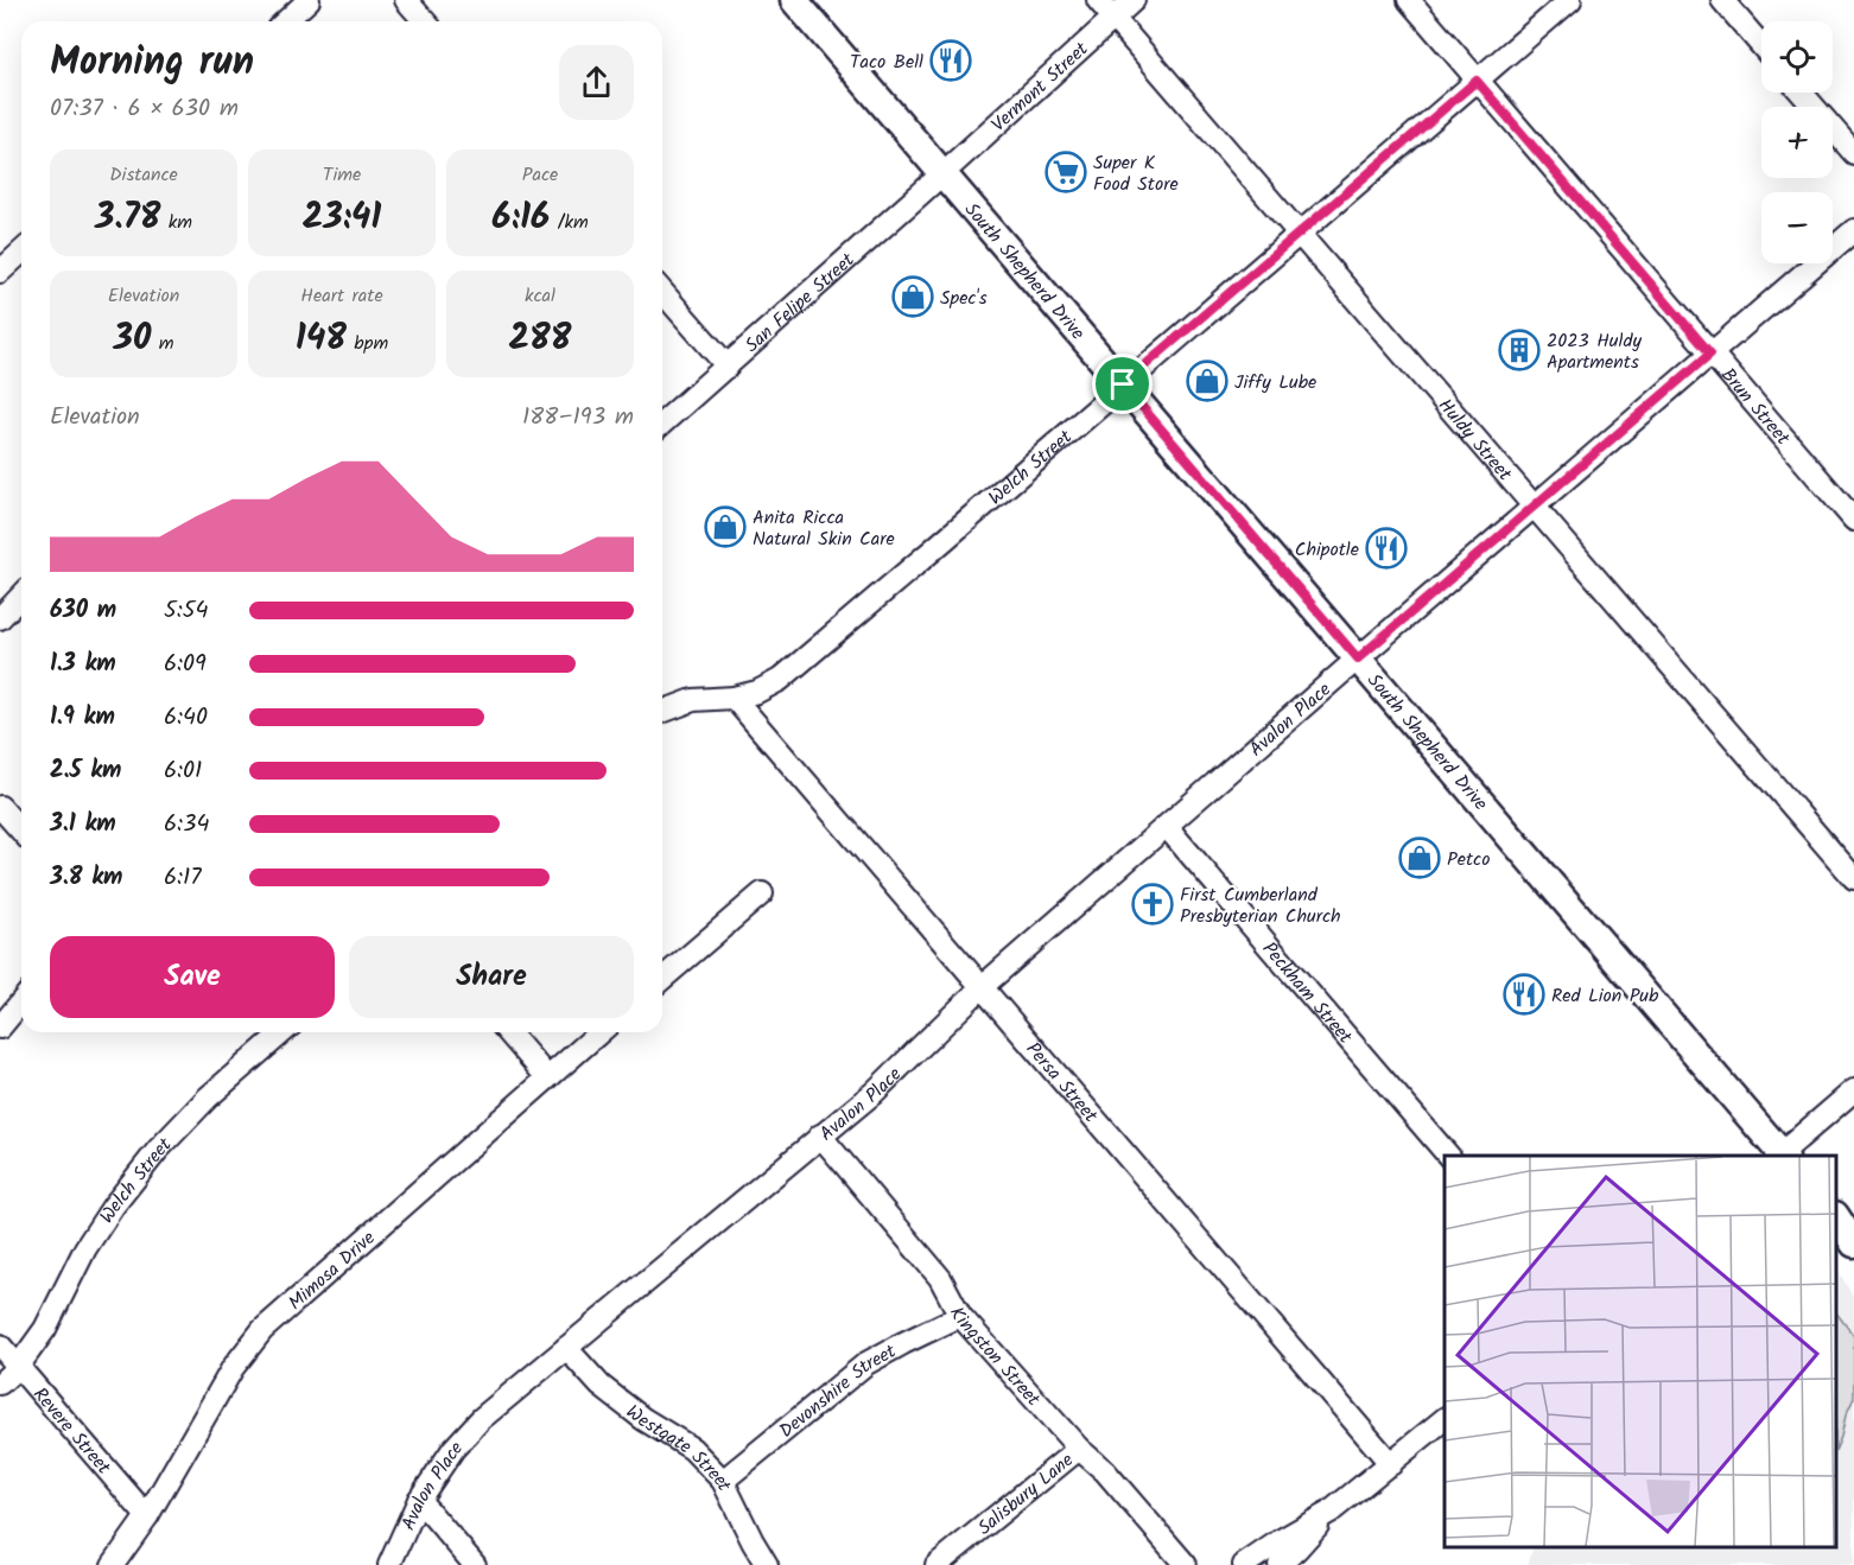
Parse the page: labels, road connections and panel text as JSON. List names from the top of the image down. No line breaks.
{"streets":{"main road":["South Shepherd Drive"],"street":["Vermont Street","San Felipe Street","Brun Street","Huldy Street","Welch Street","Avalon Place","Peckham Street","Persa Street","Mimosa Drive","Kingston Street","Devonshire Street","Revere Street","Westgate Street","Salisbury Lane"]},"crossings":[["Vermont Street","South Shepherd Drive"],["Vermont Street","San Felipe Street"],["Vermont Street","Huldy Street"],["South Shepherd Drive","San Felipe Street"],["South Shepherd Drive","Welch Street"],["South Shepherd Drive","Avalon Place"],["Brun Street","Welch Street"],["Brun Street","Avalon Place"],["Huldy Street","Welch Street"],["Huldy Street","Avalon Place"],["Welch Street","Persa Street"],["Welch Street","Revere Street"],["Avalon Place","Peckham Street"],["Avalon Place","Persa Street"],["Avalon Place","Kingston Street"],["Avalon Place","Westgate Street"],["Mimosa Drive","Revere Street"],["Kingston Street","Devonshire Street"],["Kingston Street","Salisbury Lane"],["Devonshire Street","Westgate Street"]],"places":{"restaurant":["Taco Bell","Chipotle","Red Lion Pub"],"supermarket":["Super K Food Store"],"shop":["Spec's","Jiffy Lube","Anita Ricca Natural Skin Care","Petco"],"building":["2023 Huldy Apartments"],"church":["First Cumberland Presbyterian Church"]},"page":{"map_buttons":["+","−"],"heading":["Morning run","07:37 · 6 × 630 m"],"stats":[["Distance","3.78 km"],["Time","23:41"],["Pace","6:16 /km"],["Elevation","30 m"],["Heart rate","148 bpm"],["kcal","288"]],"chart":["Elevation","188–193 m"],"list":[{"name":"630 m","note":"5:54"},{"name":"1.3 km","note":"6:09"},{"name":"1.9 km","note":"6:40"},{"name":"2.5 km","note":"6:01"},{"name":"3.1 km","note":"6:34"},{"name":"3.8 km","note":"6:17"}],"buttons":["Save","Share"]}}
